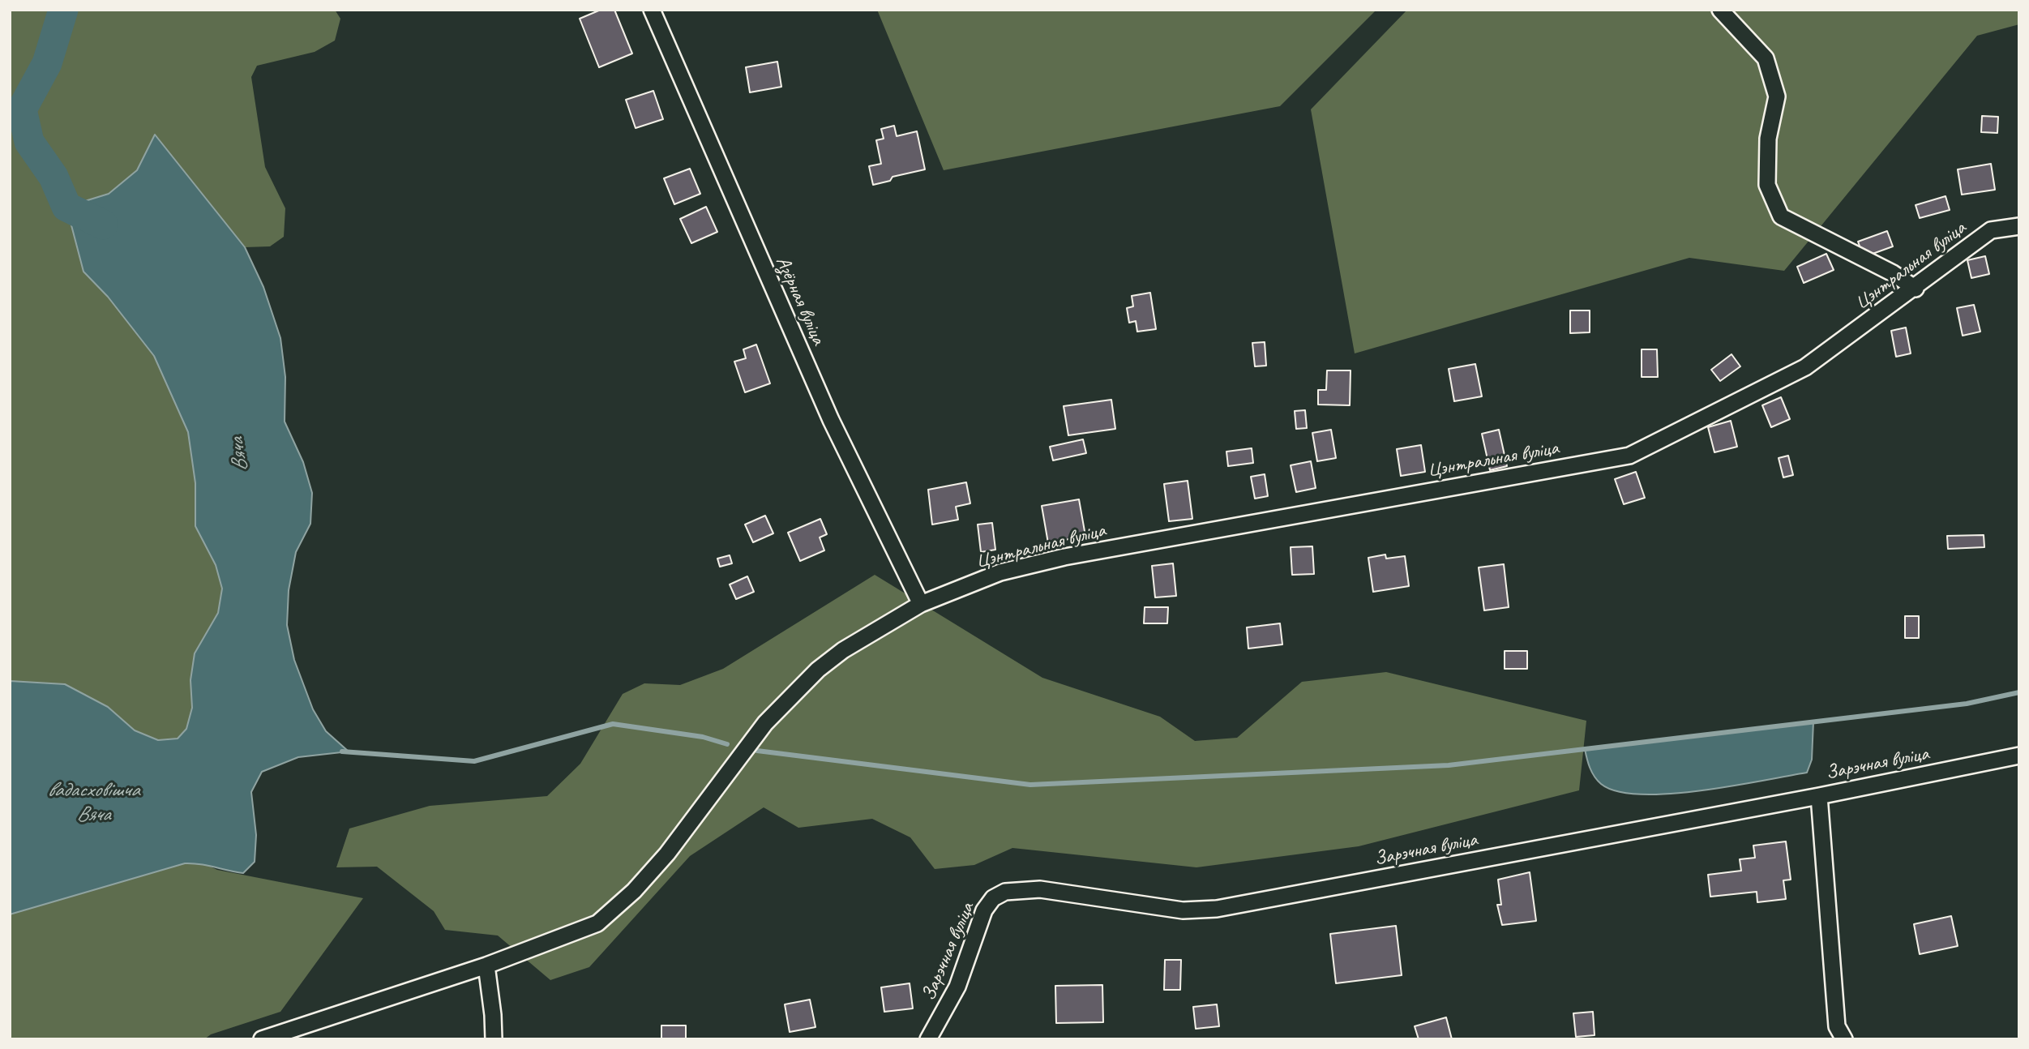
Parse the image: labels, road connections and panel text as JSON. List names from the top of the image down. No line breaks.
{"streets":{"street":["Цэнтральная вуліца","Азёрная вуліца","Зарэчная вуліца"]},"crossings":[["Цэнтральная вуліца","Азёрная вуліца"]],"water":["Вяча","вадасховішча Вяча"]}
